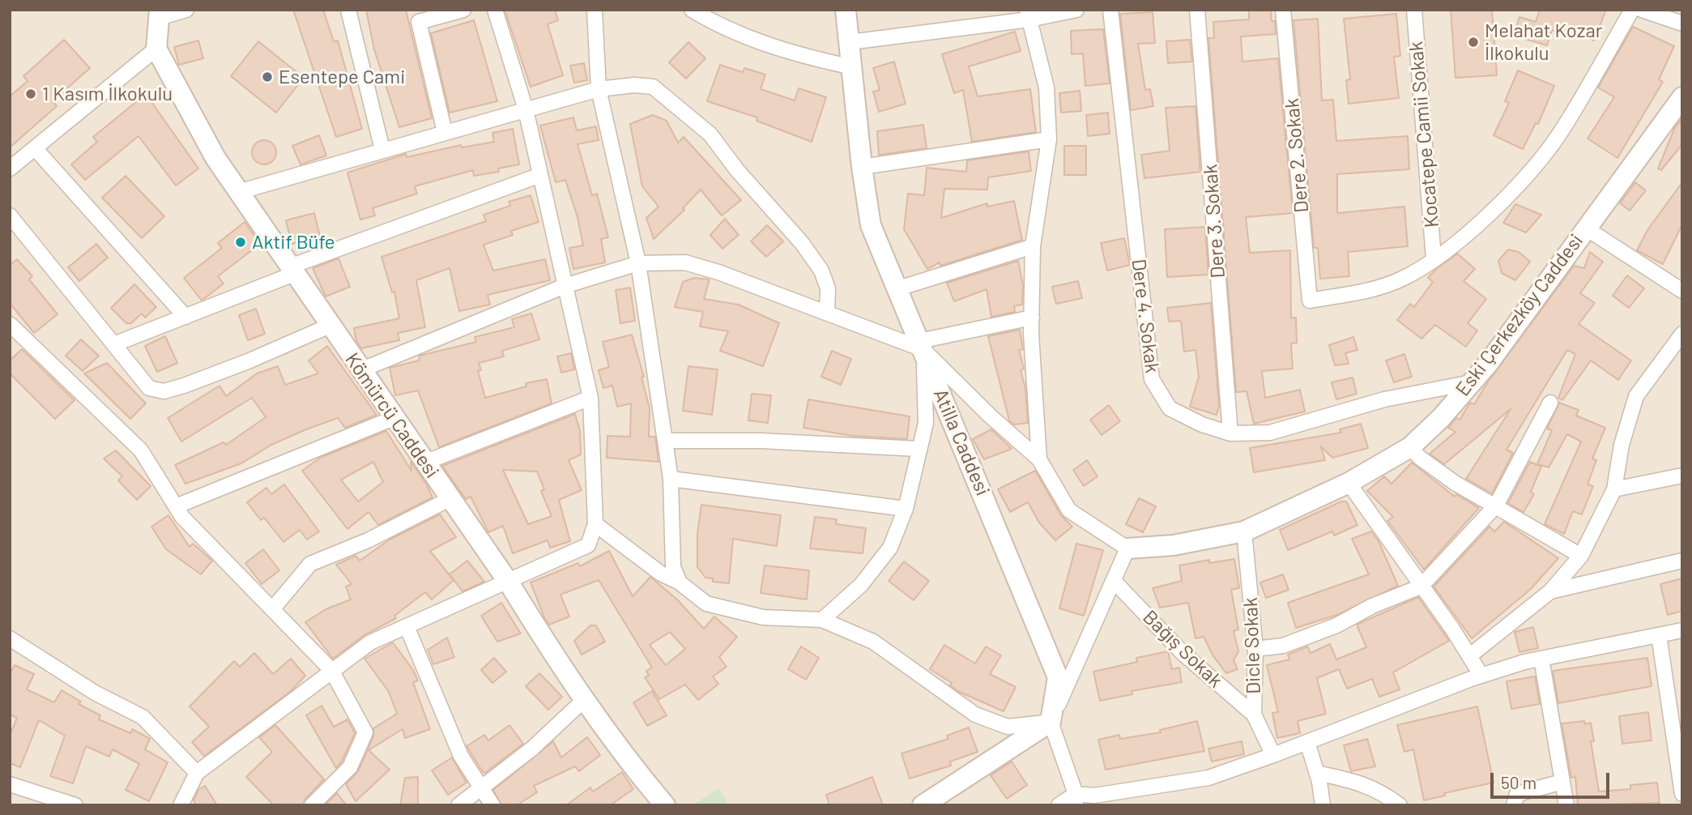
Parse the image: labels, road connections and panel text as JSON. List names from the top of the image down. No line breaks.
{"streets":{"street":["Kocatepe Camii Sokak","Dere 2. Sokak","Dere 3. Sokak","Eski Çerkezköy Caddesi","Dere 4. Sokak","Kömürcü Caddesi","Atilla Caddesi","Dicle Sokak","Bağış Sokak"]},"crossings":[["Kocatepe Camii Sokak","Dere 2. Sokak"],["Dere 3. Sokak","Dere 4. Sokak"],["Eski Çerkezköy Caddesi","Dere 4. Sokak"],["Eski Çerkezköy Caddesi","Dicle Sokak"],["Dicle Sokak","Bağış Sokak"]],"places":["Melahat Kozar İlkokulu","Esentepe Cami","1 Kasım İlkokulu","Aktif Büfe"],"scale_bar":"50 m"}
